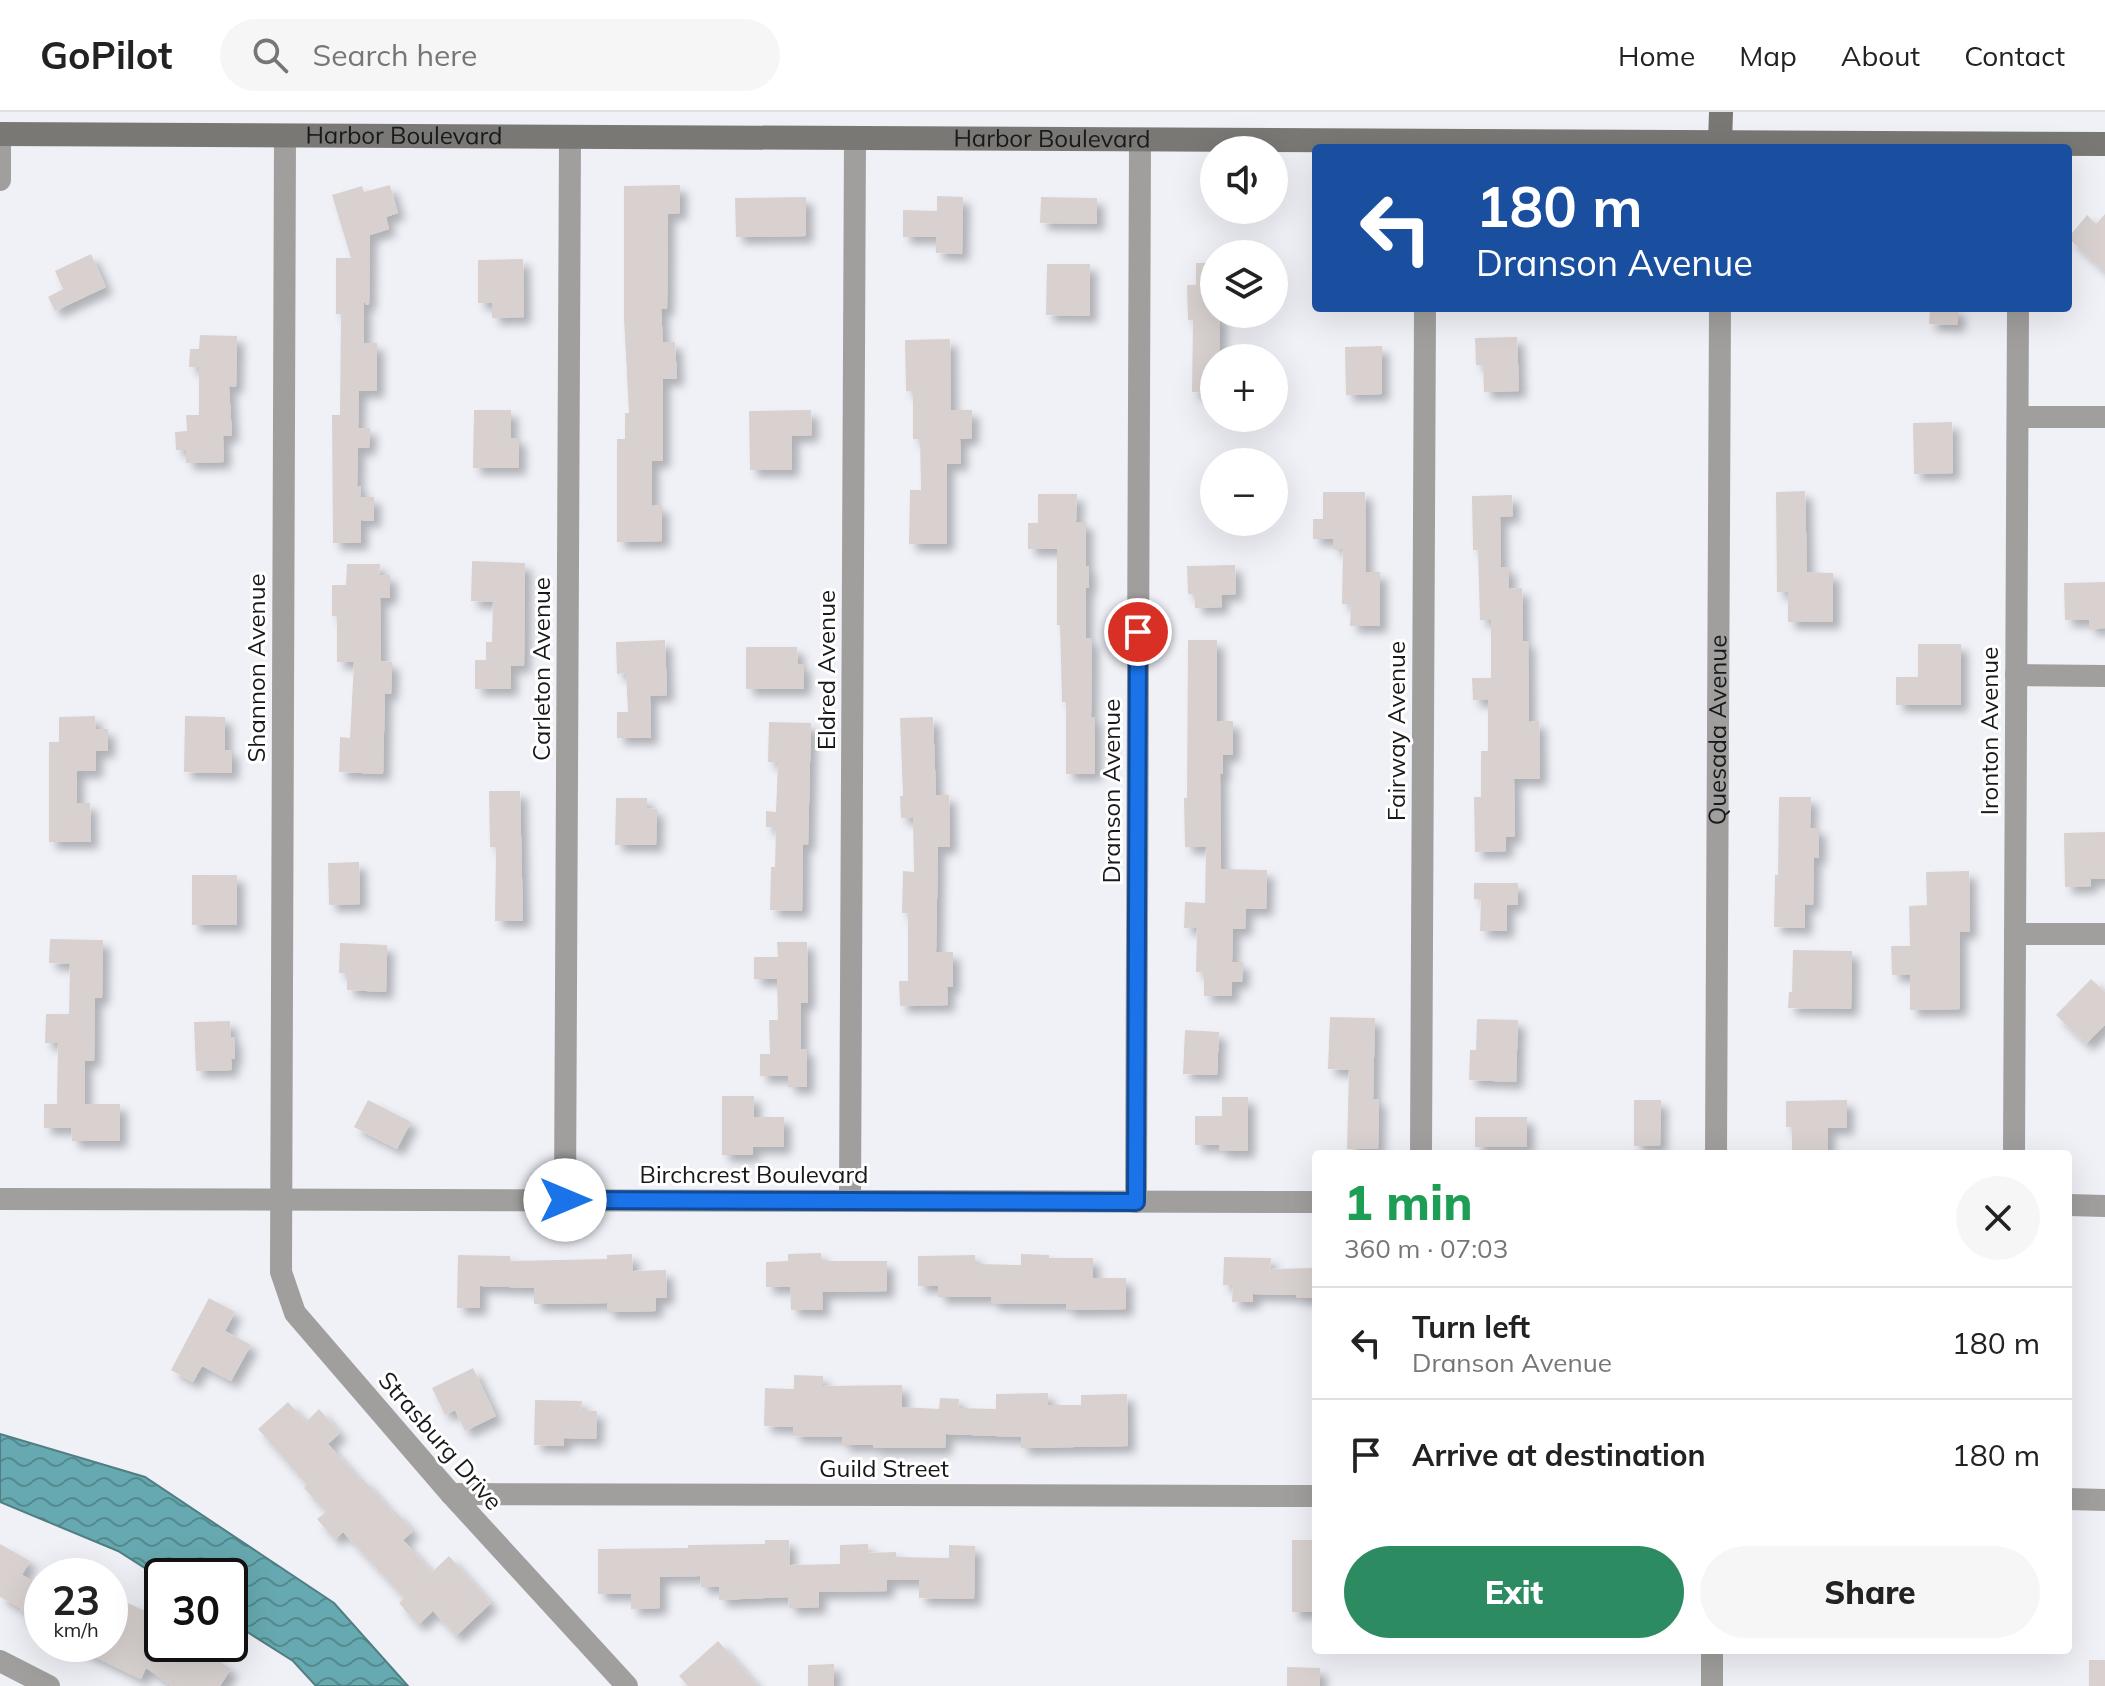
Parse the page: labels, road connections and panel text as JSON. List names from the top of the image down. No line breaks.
{"streets":{"street":["Harbor Boulevard","Shannon Avenue","Carleton Avenue","Eldred Avenue","Fairway Avenue","Quesada Avenue","Ironton Avenue","Dranson Avenue","Birchcrest Boulevard","Strasburg Drive","Guild Street"]},"crossings":[["Harbor Boulevard","Shannon Avenue"],["Harbor Boulevard","Carleton Avenue"],["Harbor Boulevard","Eldred Avenue"],["Harbor Boulevard","Dranson Avenue"],["Shannon Avenue","Birchcrest Boulevard"],["Shannon Avenue","Strasburg Drive"],["Carleton Avenue","Birchcrest Boulevard"],["Eldred Avenue","Birchcrest Boulevard"],["Dranson Avenue","Birchcrest Boulevard"],["Birchcrest Boulevard","Strasburg Drive"],["Strasburg Drive","Guild Street"]],"page":{"header":"GoPilot","search":"Search here","nav":["Home","Map","About","Contact"],"map_buttons":["+","−"],"turn":["180 m","Dranson Avenue"],"heading":["1 min","360 m · 07:03"],"list":[{"name":"Turn left","note":"Dranson Avenue","value":"180 m"},{"name":"Arrive at destination","value":"180 m"}],"buttons":["Exit","Share"],"speed":"23 km/h","limit":"30"}}
